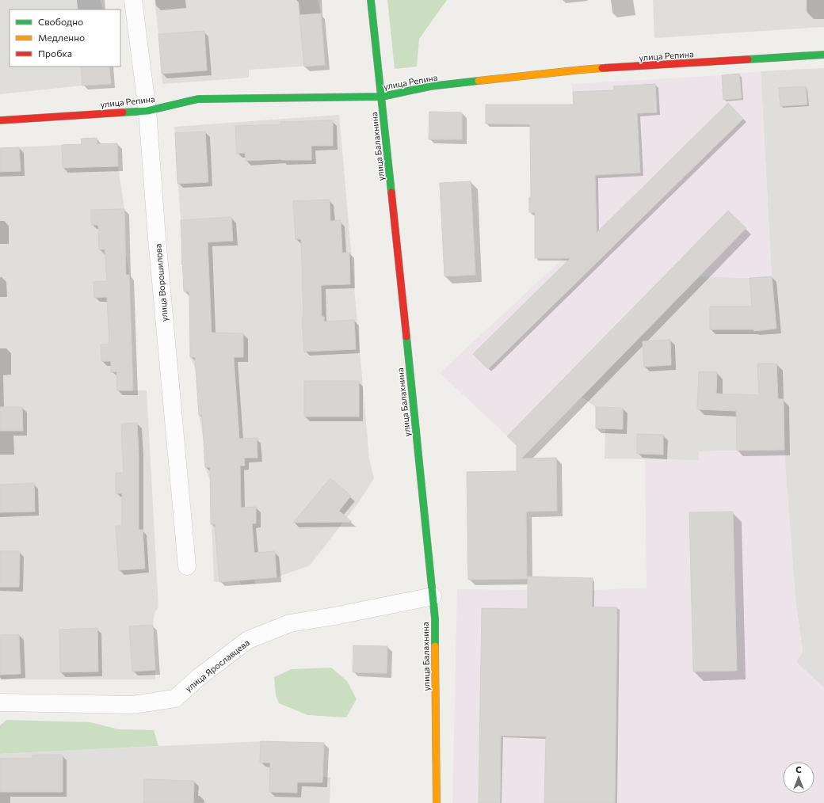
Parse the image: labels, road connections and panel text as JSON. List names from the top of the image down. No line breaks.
{"streets":{"street":["улица Репина","улица Балахнина","улица Ворошилова","улица Ярославцева"]},"crossings":[["улица Репина","улица Балахнина"],["улица Репина","улица Ворошилова"],["улица Балахнина","улица Ярославцева"]],"legend":["Свободно","Медленно","Пробка"],"north":"top"}
